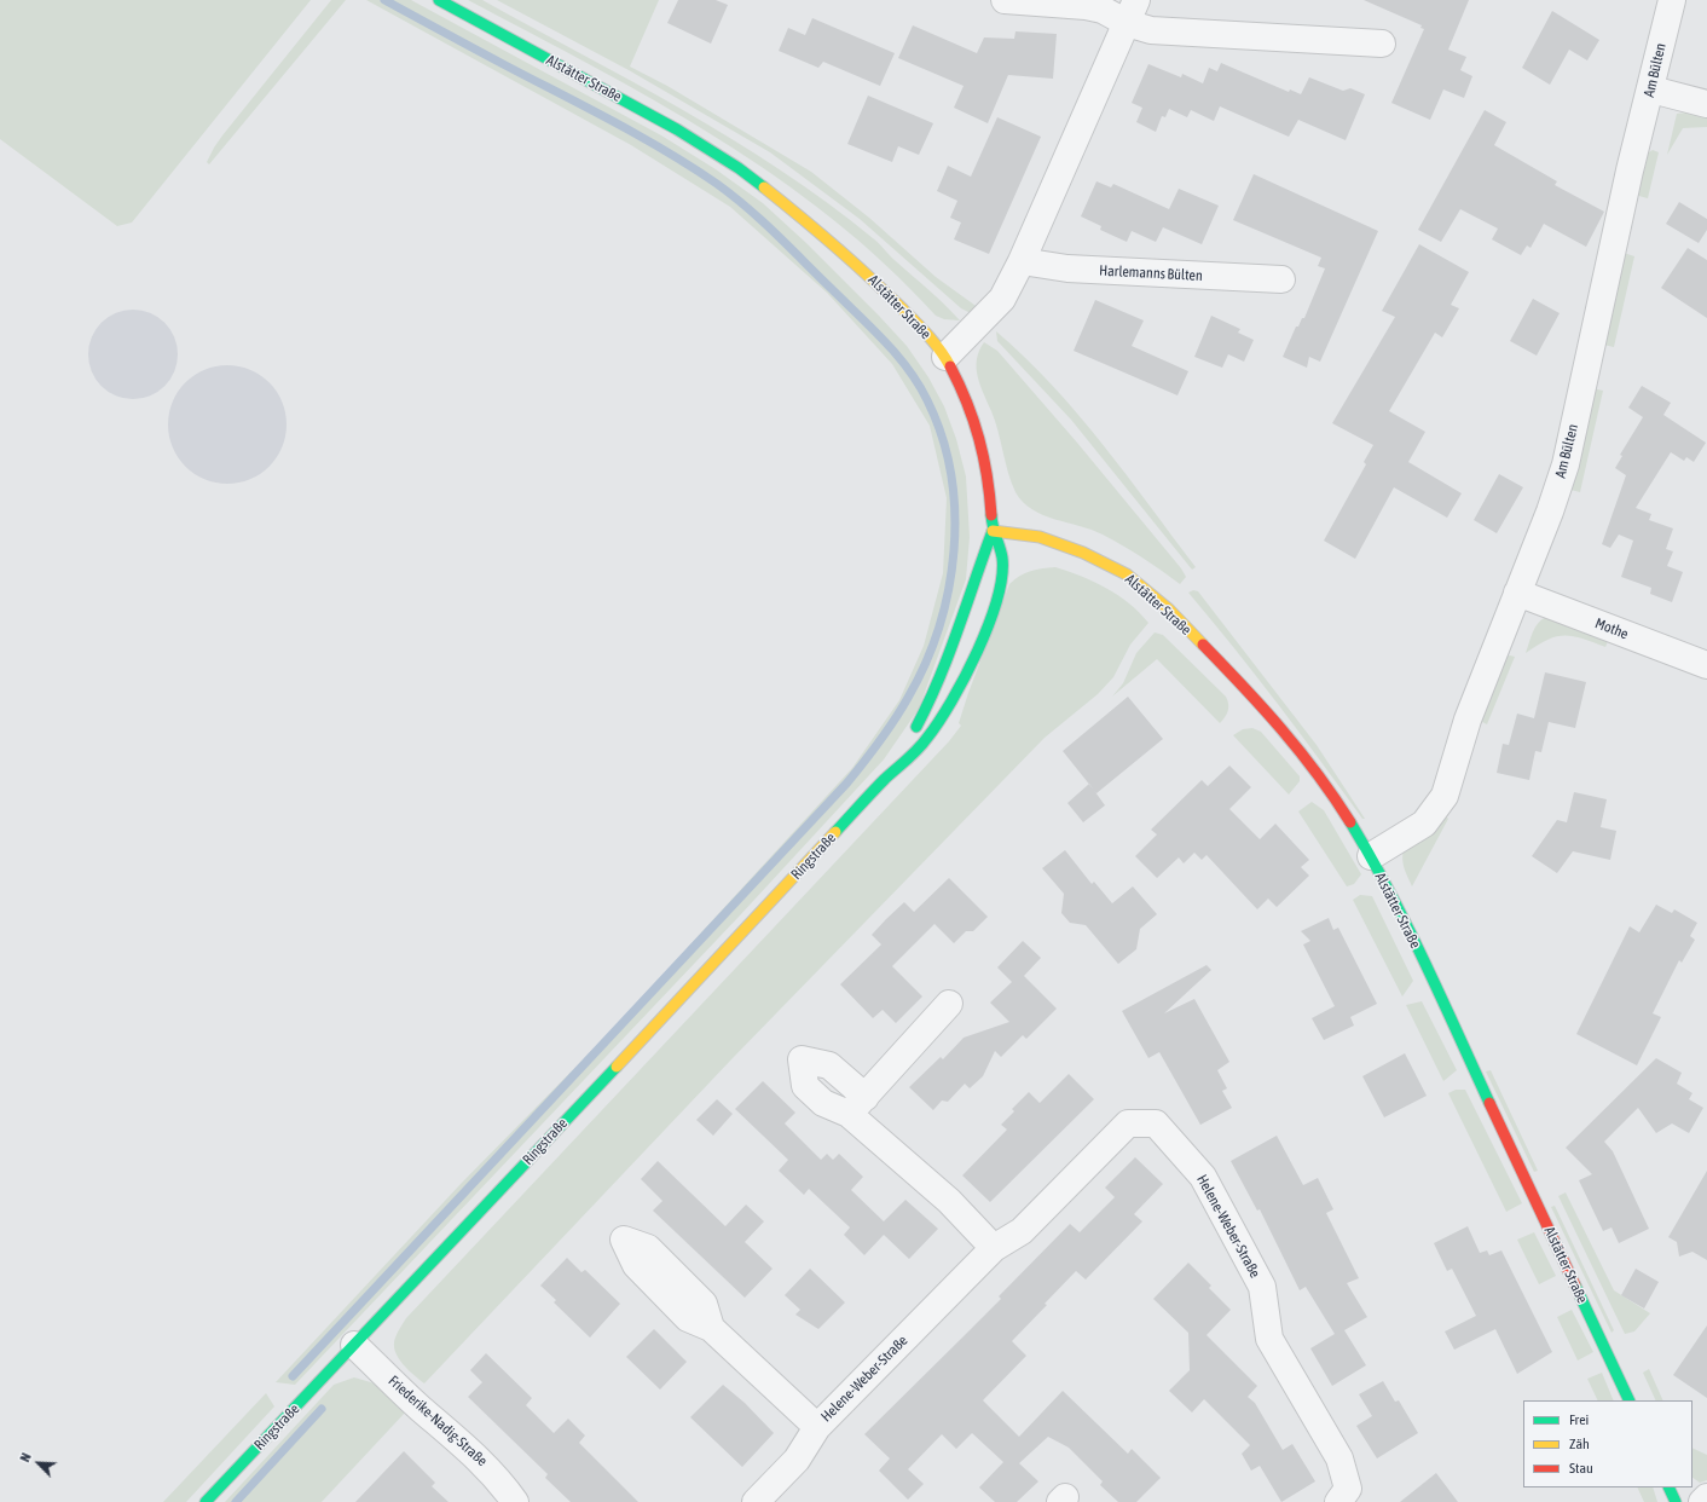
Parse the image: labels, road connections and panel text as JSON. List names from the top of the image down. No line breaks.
{"streets":{"main road":["Alstätter Straße","Ringstraße"],"street":["Am Bülten","Harlemanns Bülten","Mothe","Helene-Weber-Straße","Friederike-Nadig-Straße"]},"crossings":[["Am Bülten","Alstätter Straße"],["Am Bülten","Mothe"],["Alstätter Straße","Ringstraße"],["Ringstraße","Friederike-Nadig-Straße"]],"legend":["Frei","Zäh","Stau"],"north":"top left"}
